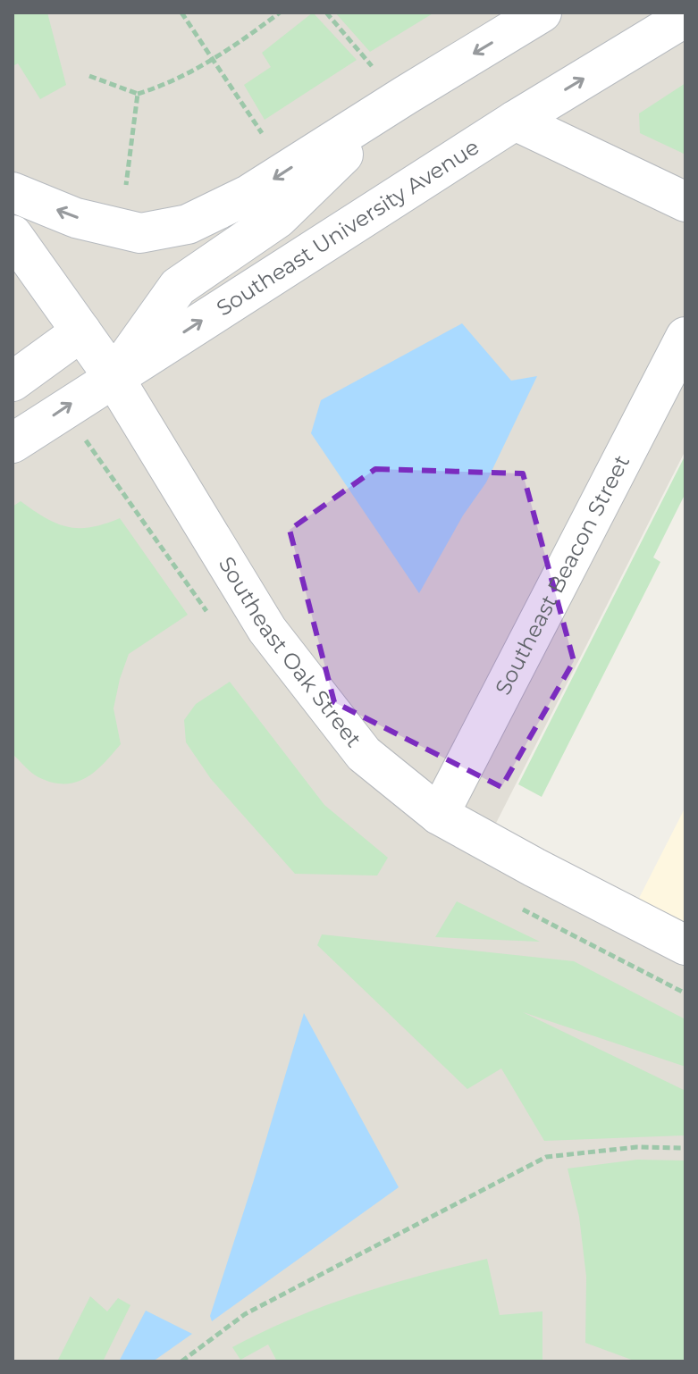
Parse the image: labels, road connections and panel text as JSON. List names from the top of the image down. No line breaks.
{"streets":{"main road":["Southeast University Avenue","Southeast Beacon Street","Southeast Oak Street"]},"crossings":[["Southeast University Avenue","Southeast Oak Street"],["Southeast Beacon Street","Southeast Oak Street"]]}
